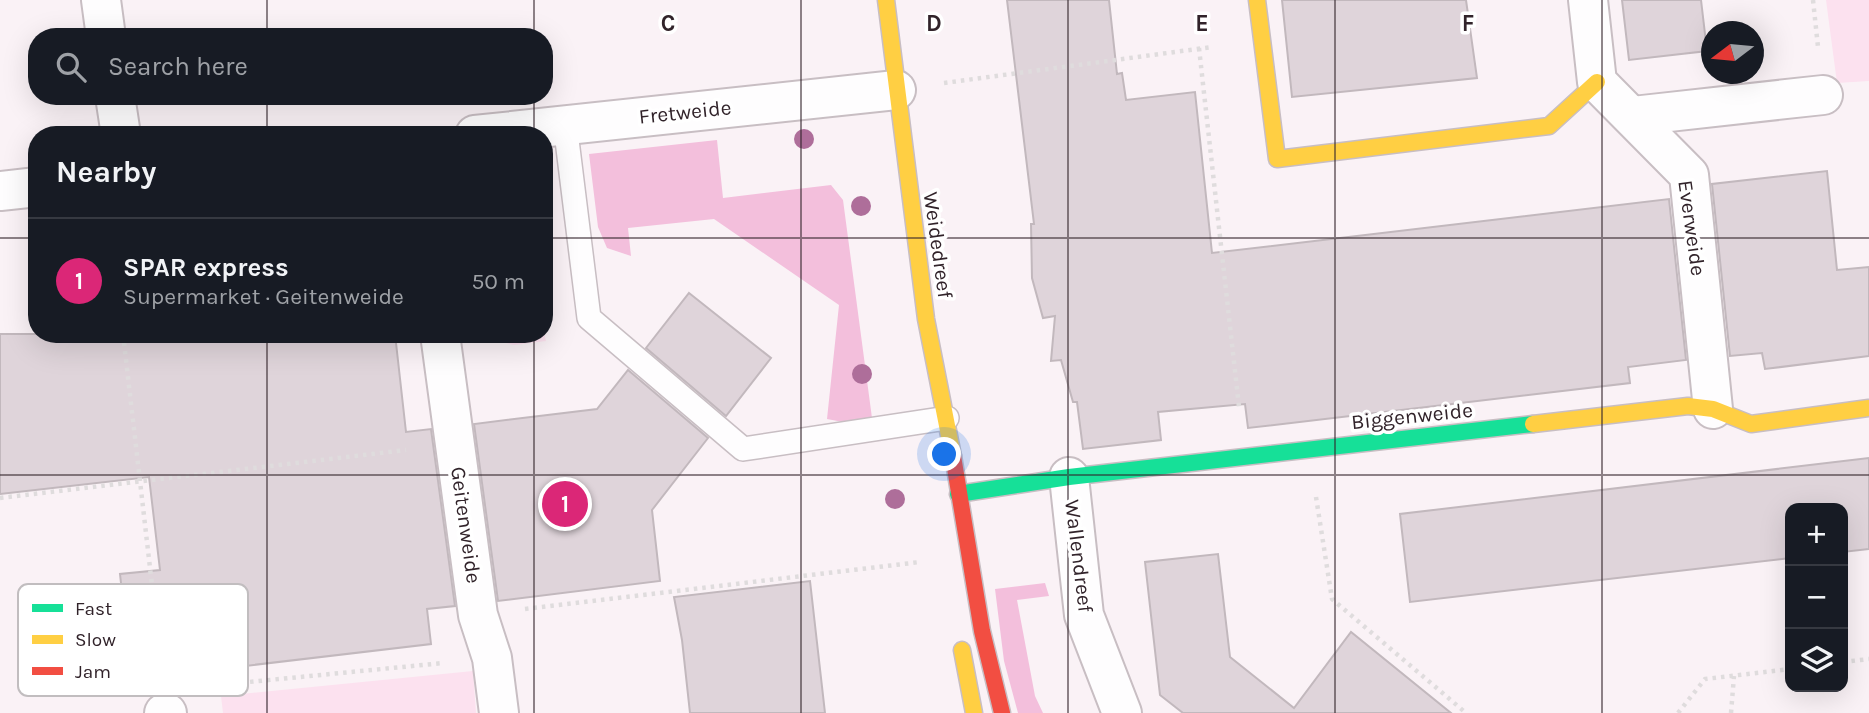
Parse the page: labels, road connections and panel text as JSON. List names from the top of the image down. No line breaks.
{"streets":{"street":["Fretweide","Everweide","Weidedreef","Biggenweide","Geitenweide","Wallendreef"]},"crossings":[["Fretweide","Weidedreef"],["Everweide","Biggenweide"],["Weidedreef","Biggenweide"],["Biggenweide","Wallendreef"]],"legend":["Fast","Slow","Jam"],"north":"left","page":{"search":"Search here","heading":"Nearby","list":[{"mark":"1","name":"SPAR express","note":"Supermarket · Geitenweide","value":"50 m"}],"pins":"1","map_buttons":["+","−"]},"grid":{"columns":["C","D","E","F"]}}
